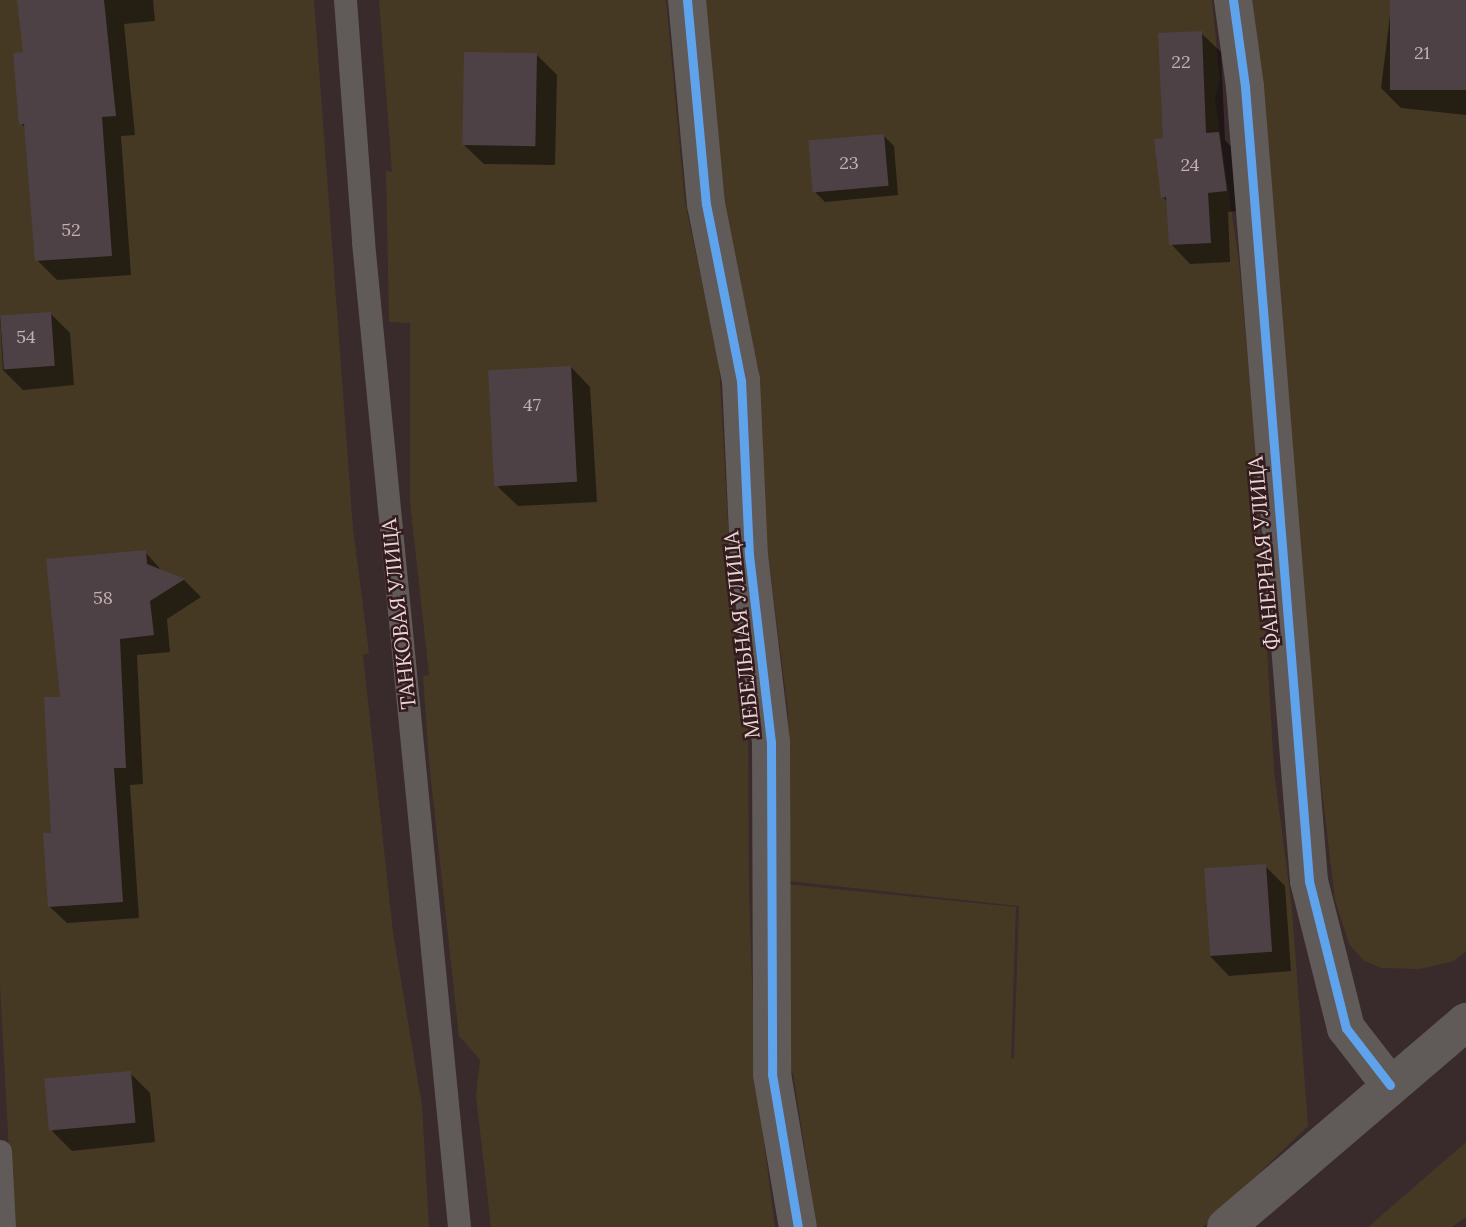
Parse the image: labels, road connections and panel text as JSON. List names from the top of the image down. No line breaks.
{"streets":{"street":["ФАНЕРНАЯ УЛИЦА","МЕБЕЛЬНАЯ УЛИЦА"],"lane":["ТАНКОВАЯ УЛИЦА"]},"house_numbers":["21","22","23","24","52","54","47","58"]}
